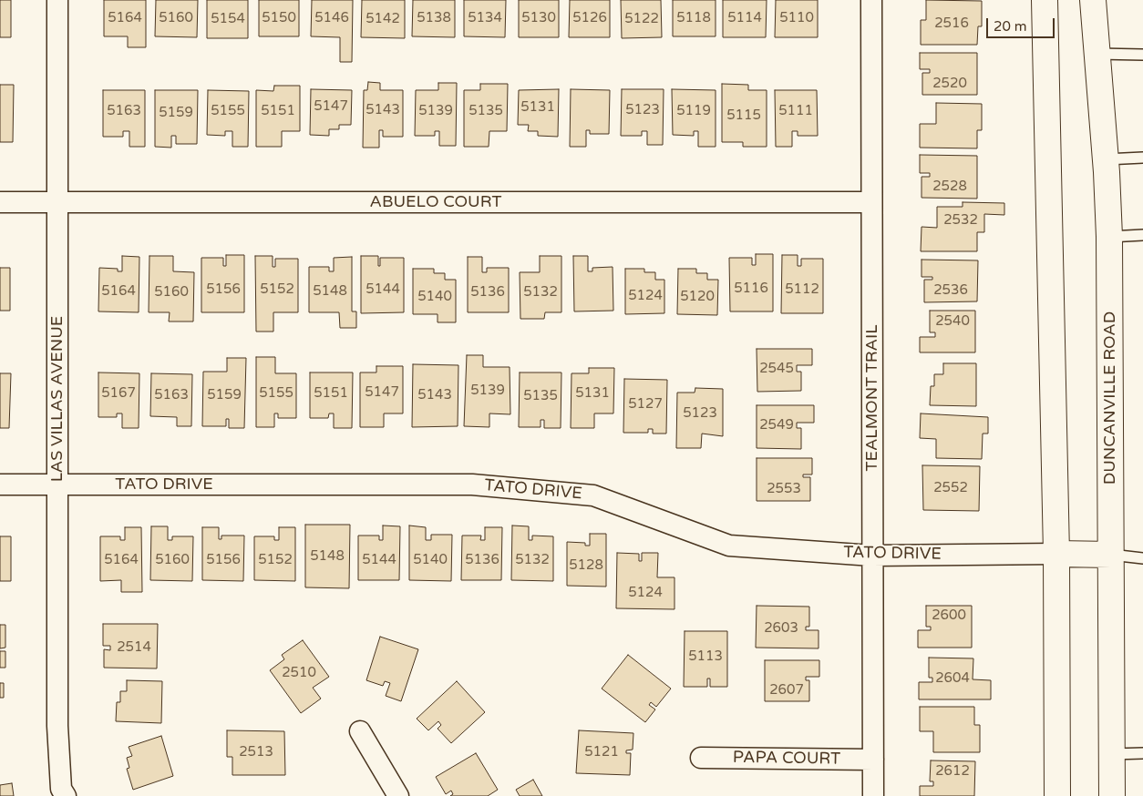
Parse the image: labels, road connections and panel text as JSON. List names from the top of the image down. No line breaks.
{"streets":{"main road":["DUNCANVILLE ROAD"],"street":["ABUELO COURT","TEALMONT TRAIL","LAS VILLAS AVENUE","TATO DRIVE","PAPA COURT"]},"crossings":[["ABUELO COURT","TEALMONT TRAIL"],["ABUELO COURT","LAS VILLAS AVENUE"],["TEALMONT TRAIL","TATO DRIVE"],["TEALMONT TRAIL","PAPA COURT"],["LAS VILLAS AVENUE","TATO DRIVE"]],"house_numbers":["5164","5160","5150","5146","5138","5134","5130","5126","5118","5114","5110","5154","5142","5122","2516","2520","5147","5131","5143","5123","5163","5155","5151","5139","5135","5119","5111","5159","5115","2528","2532","5116","5156","5152","5144","5112","2536","5164","5148","5160","5136","5132","5124","5140","5120","2540","2545","5139","5147","5167","5155","5151","5131","5163","5159","5143","5135","5127","5123","2549","2552","2553","5148","5164","5160","5156","5152","5144","5140","5136","5132","5128","5124","2600","2603","2514","5113","2510","2604","2607","2513","5121","2612"],"scale_bar":"20 m"}
